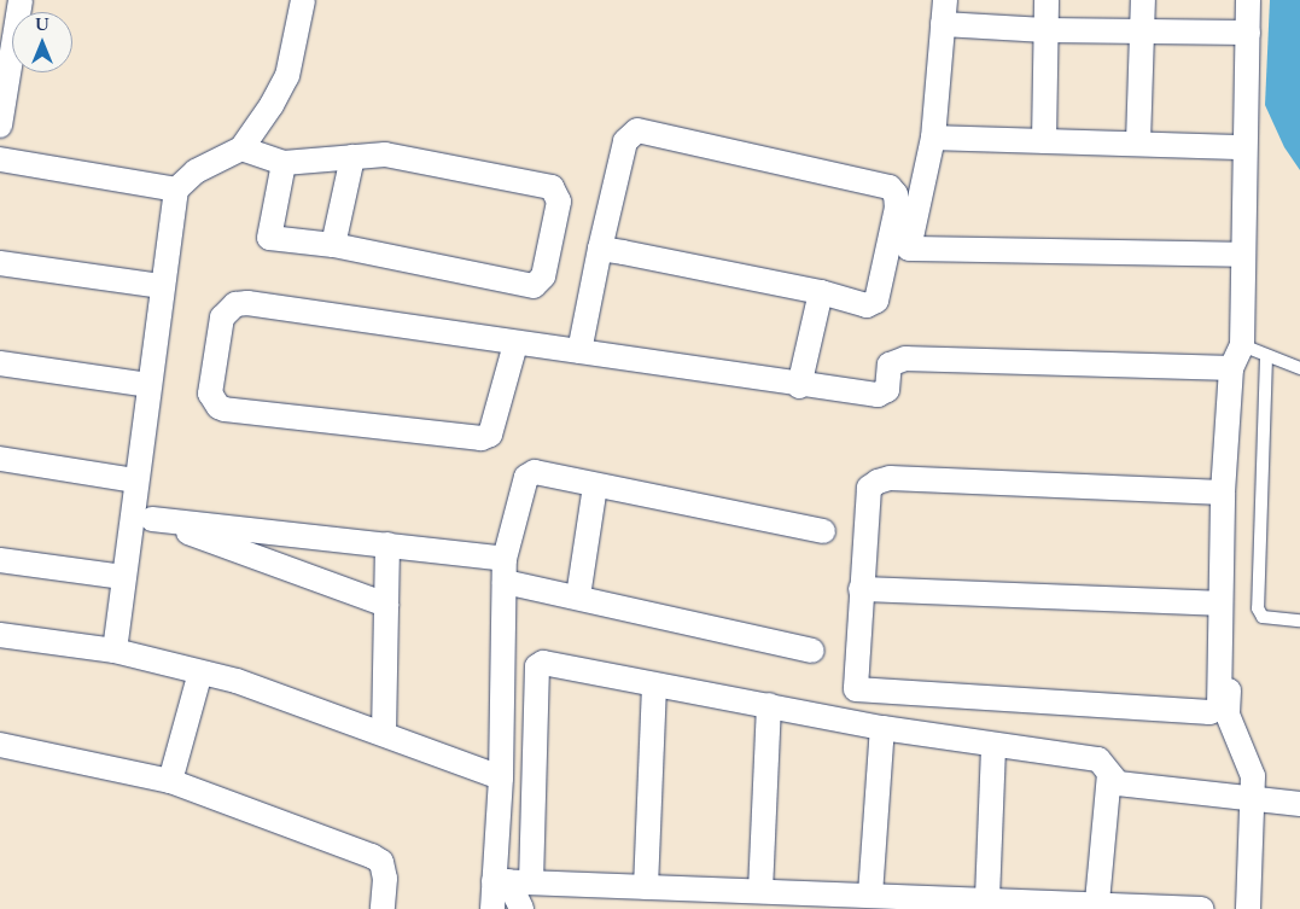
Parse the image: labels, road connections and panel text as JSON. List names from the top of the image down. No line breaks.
{"north":"top"}
